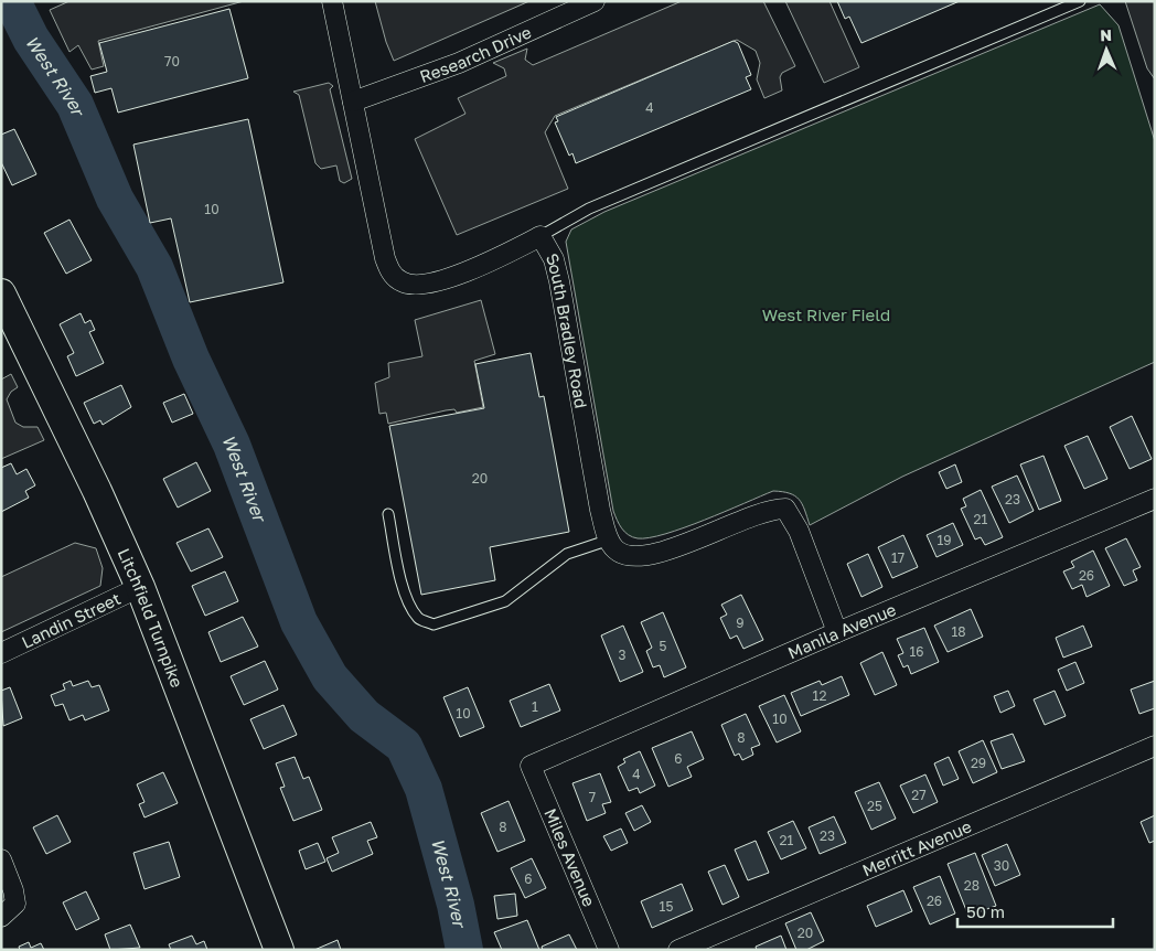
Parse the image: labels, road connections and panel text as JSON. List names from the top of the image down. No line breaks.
{"streets":{"main road":["Litchfield Turnpike"],"street":["Research Drive","South Bradley Road","Landin Street","Manila Avenue","Merritt Avenue","Miles Avenue"]},"crossings":[["Research Drive","South Bradley Road"],["Litchfield Turnpike","Landin Street"],["Manila Avenue","Miles Avenue"]],"water":["West River"],"parks":["West River Field"],"house_numbers":["70","4","10","20","23","21","19","17","26","9","18","5","16","3","12","1","10","10","8","6","29","4","27","7","25","8","23","21","30","6","28","26","15","20"],"scale_bar":"50 m","north":"top"}
